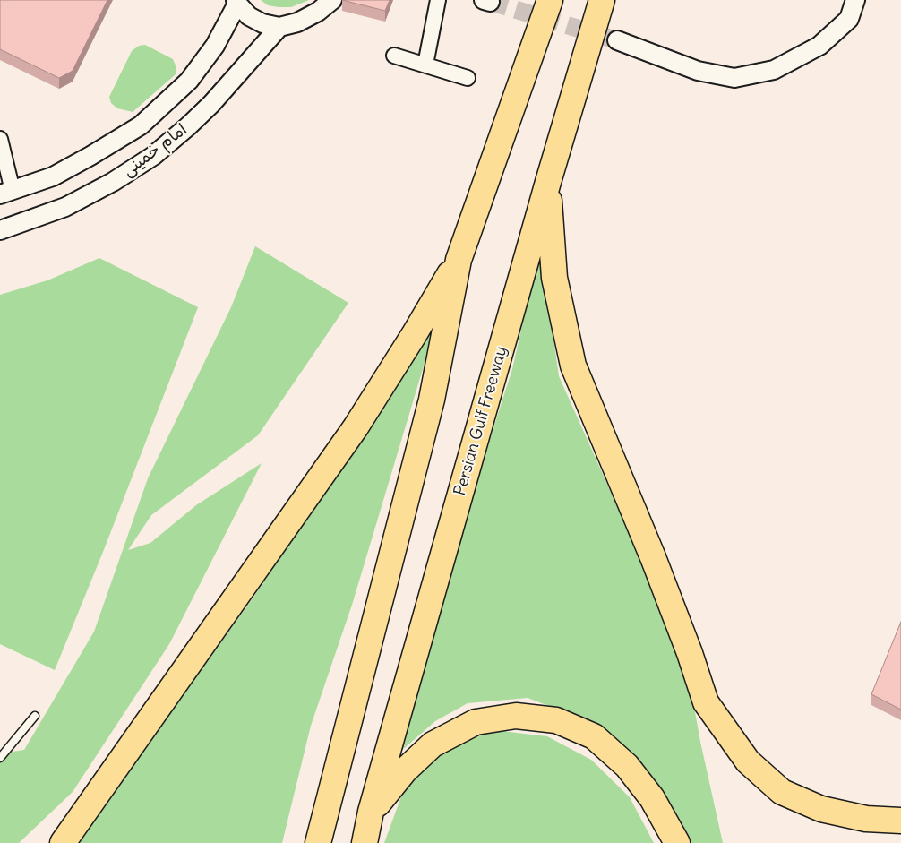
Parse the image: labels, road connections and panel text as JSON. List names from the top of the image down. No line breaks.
{"streets":{"highway":["Persian Gulf Freeway"],"street":["امام خمینی"]}}
